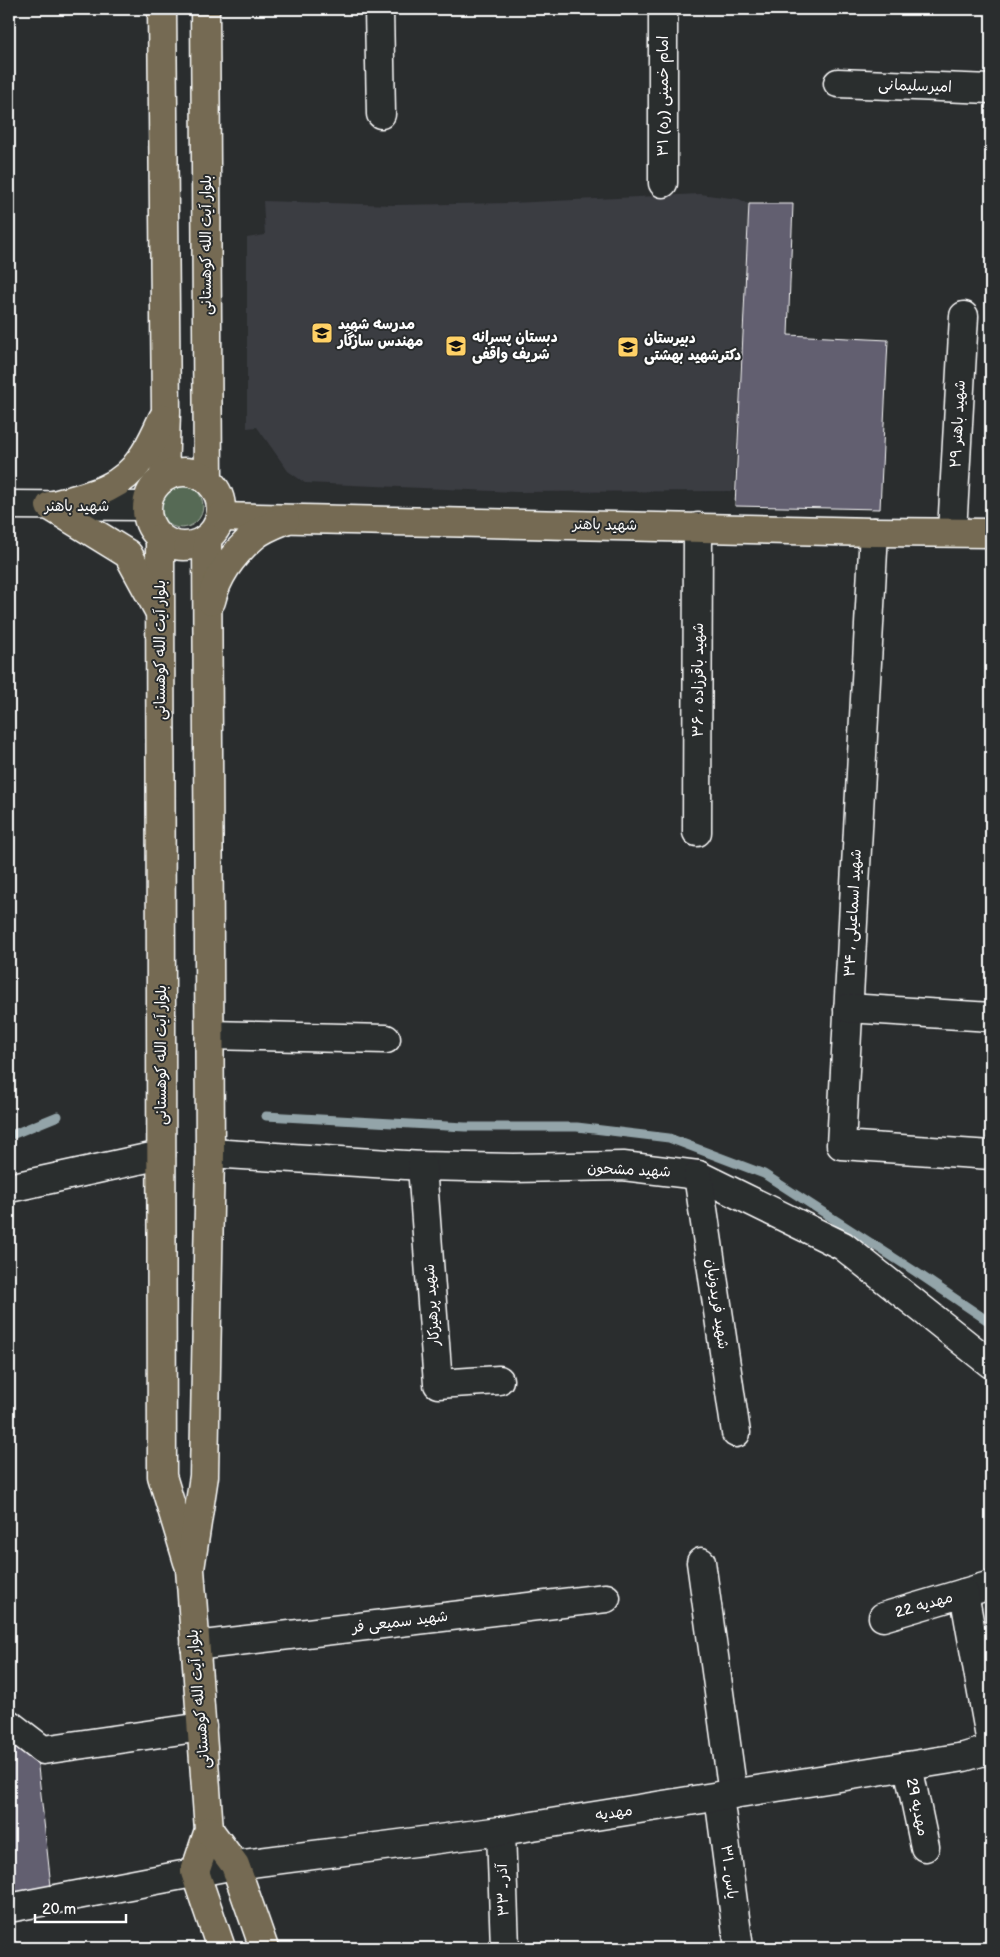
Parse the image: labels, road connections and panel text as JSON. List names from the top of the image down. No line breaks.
{"streets":{"main road":["بلوار آیت الله کوهستانی","شهید باهنر"],"street":["امیرسلیمانی","امام خمینی (ره) ۳۱","شهید باهنر ۲۹","شهید باقرزاده ، ۳۶","شهید اسماعیلی ، ۳۴","شهید مشحون","شهید فریدونیان","شهید پرهیزکار","مهدیه 22","شهید سمیعی فر","مهدیه 29","مهدیه","یاس ـ ۳۱","آذر ـ ۳۳"]},"crossings":[["بلوار آیت الله کوهستانی","شهید باهنر"],["بلوار آیت الله کوهستانی","شهید مشحون"],["بلوار آیت الله کوهستانی","شهید سمیعی فر"],["بلوار آیت الله کوهستانی","مهدیه"],["شهید باهنر ۲۹","شهید باهنر"],["شهید باهنر","شهید باقرزاده ، ۳۶"],["شهید باهنر","شهید اسماعیلی ، ۳۴"],["شهید مشحون","شهید فریدونیان"],["شهید مشحون","شهید پرهیزکار"],["مهدیه 29","مهدیه"],["مهدیه","یاس ـ ۳۱"],["مهدیه","آذر ـ ۳۳"]],"places":{"school or university":["مدرسه شهید مهندس سازگار","دبستان پسرانه شریف واقفی","دبیرستان دکترشهید بهشتی"]},"scale_bar":"20 m"}
